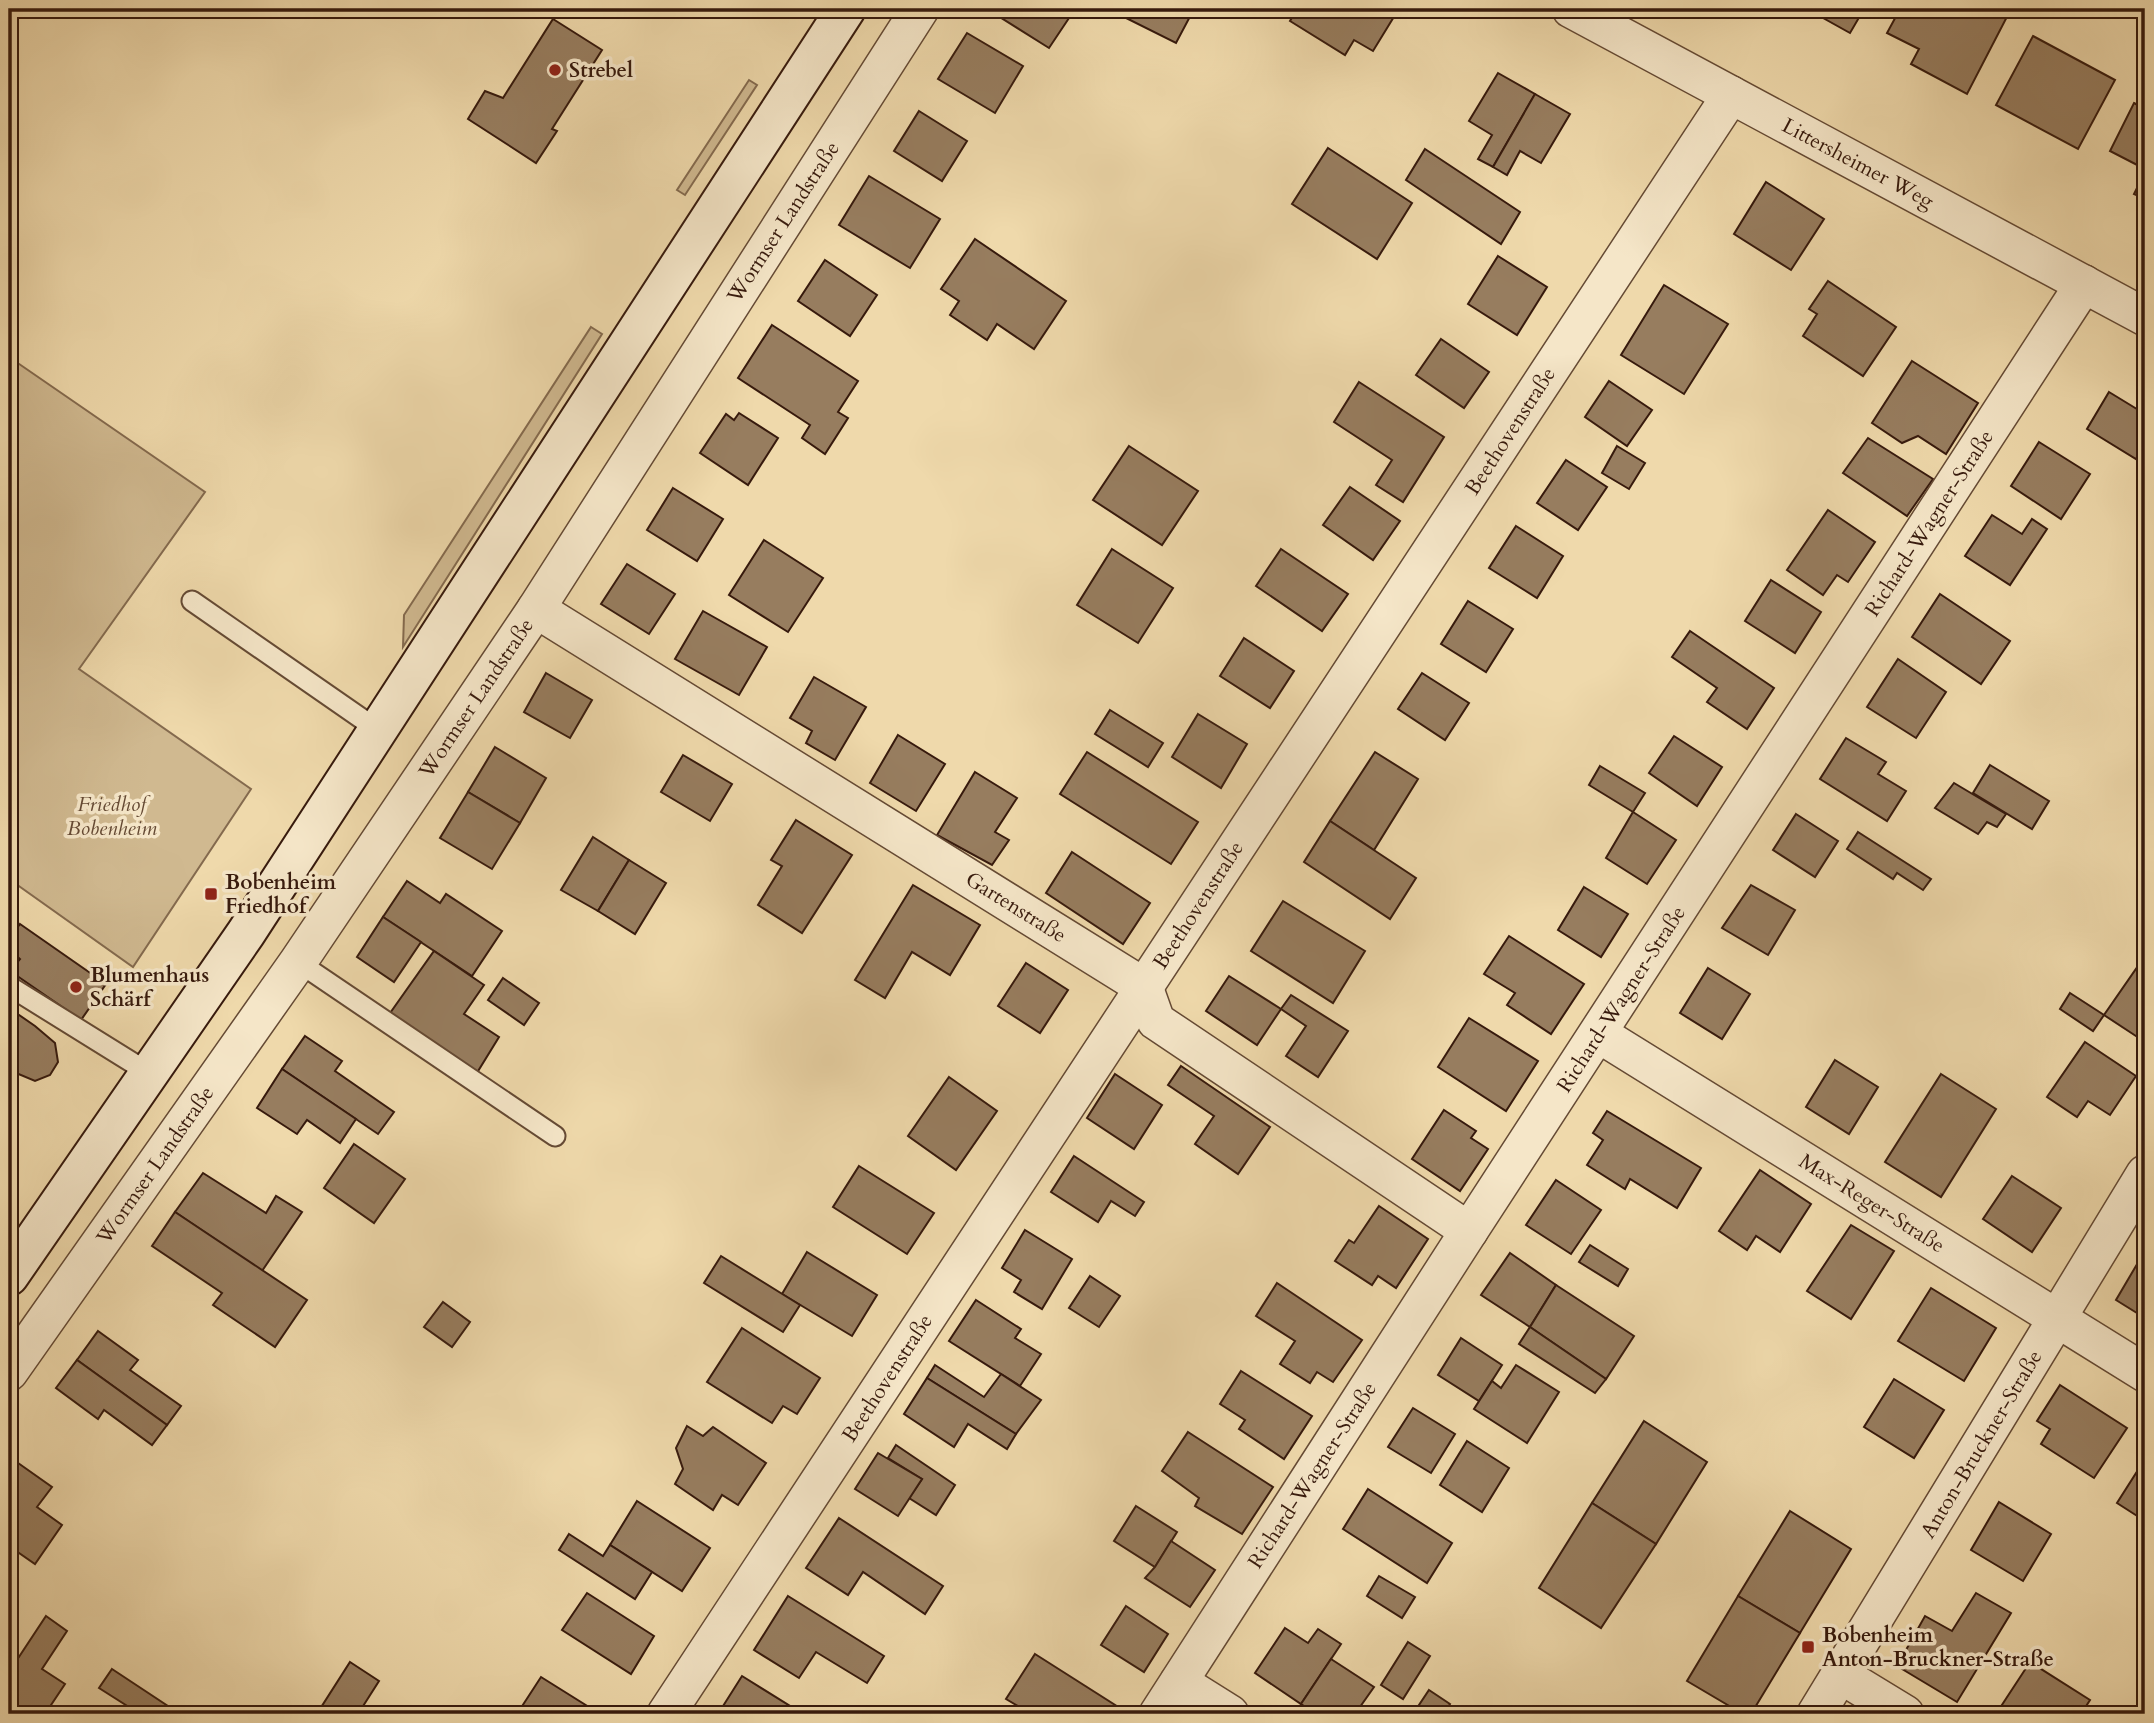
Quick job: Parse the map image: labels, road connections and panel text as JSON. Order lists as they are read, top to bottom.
{
  "streets": {
    "street": [
      "Littersheimer Weg",
      "Wormser Landstraße",
      "Beethovenstraße",
      "Richard-Wagner-Straße",
      "Gartenstraße",
      "Max-Reger-Straße",
      "Anton-Bruckner-Straße"
    ]
  },
  "crossings": [
    ["Littersheimer Weg", "Beethovenstraße"],
    ["Littersheimer Weg", "Richard-Wagner-Straße"],
    ["Wormser Landstraße", "Gartenstraße"],
    ["Beethovenstraße", "Gartenstraße"],
    ["Richard-Wagner-Straße", "Max-Reger-Straße"],
    ["Max-Reger-Straße", "Anton-Bruckner-Straße"]
  ],
  "parks": ["Friedhof Bobenheim"],
  "places": {
    "other": ["Strebel", "Blumenhaus Schärf"],
    "transit": ["Bobenheim Friedhof", "Bobenheim Anton-Bruckner-Straße"]
  }
}
